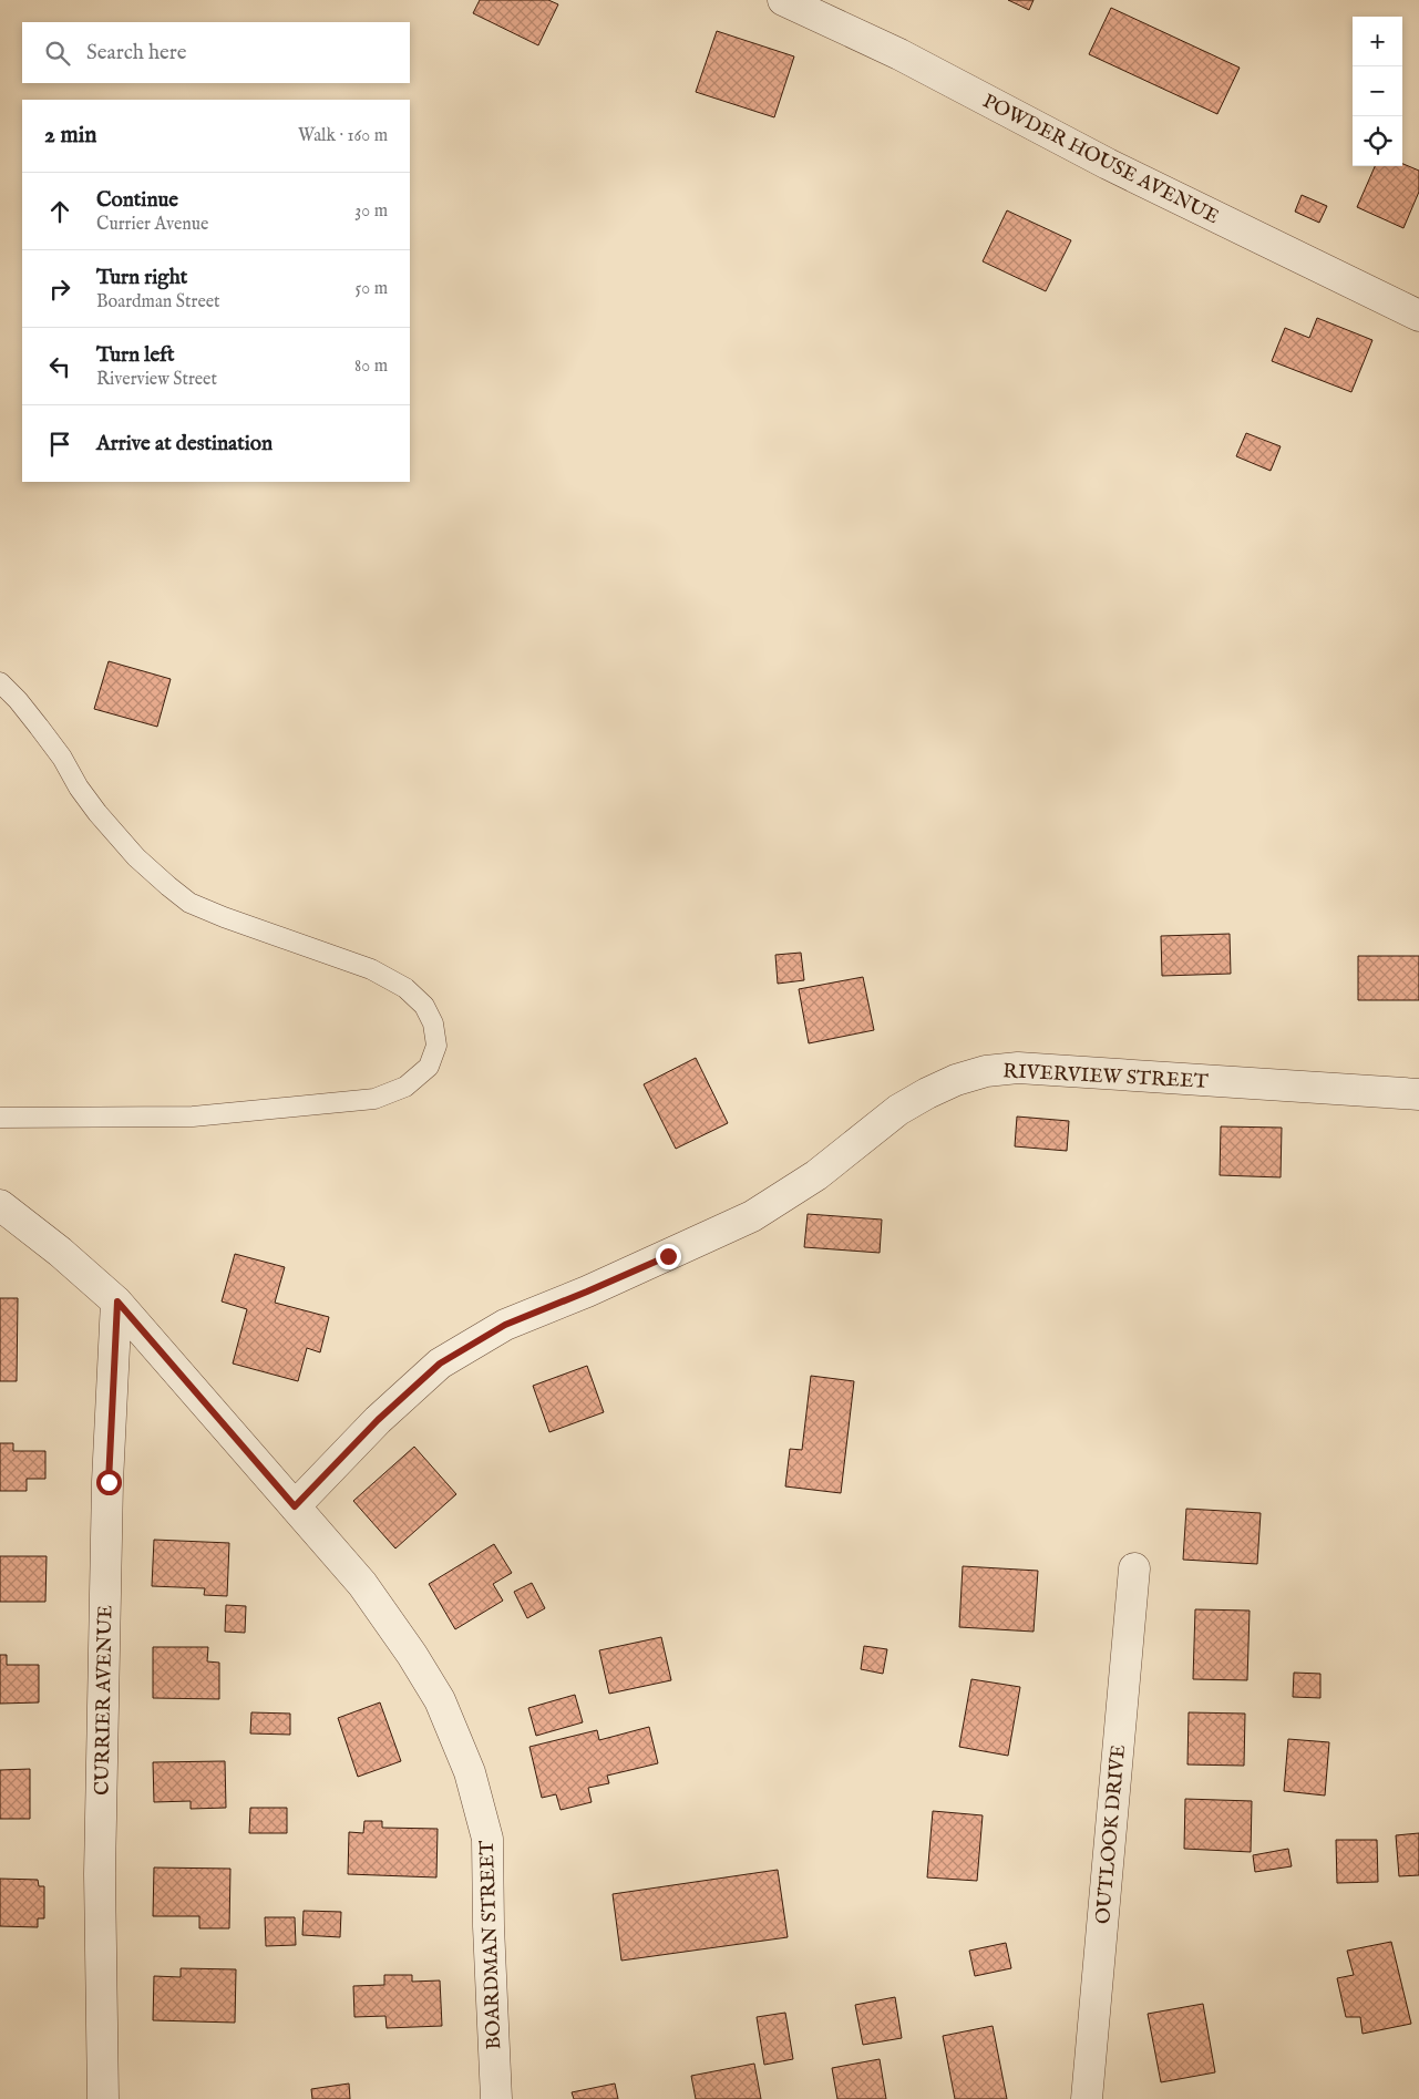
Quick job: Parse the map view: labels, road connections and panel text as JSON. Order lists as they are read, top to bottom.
{
  "streets": {
    "street": [
      "POWDER HOUSE AVENUE",
      "RIVERVIEW STREET",
      "CURRIER AVENUE",
      "OUTLOOK DRIVE",
      "BOARDMAN STREET"
    ]
  },
  "crossings": [
    ["RIVERVIEW STREET", "BOARDMAN STREET"],
    ["CURRIER AVENUE", "BOARDMAN STREET"]
  ],
  "page": {
    "map_buttons": ["+", "−"],
    "search": "Search here",
    "heading": ["2 min", "Walk · 160 m"],
    "list": [
      ["Continue", "Currier Avenue", "30 m"],
      ["Turn right", "Boardman Street", "50 m"],
      ["Turn left", "Riverview Street", "80 m"],
      "Arrive at destination"
    ]
  }
}
